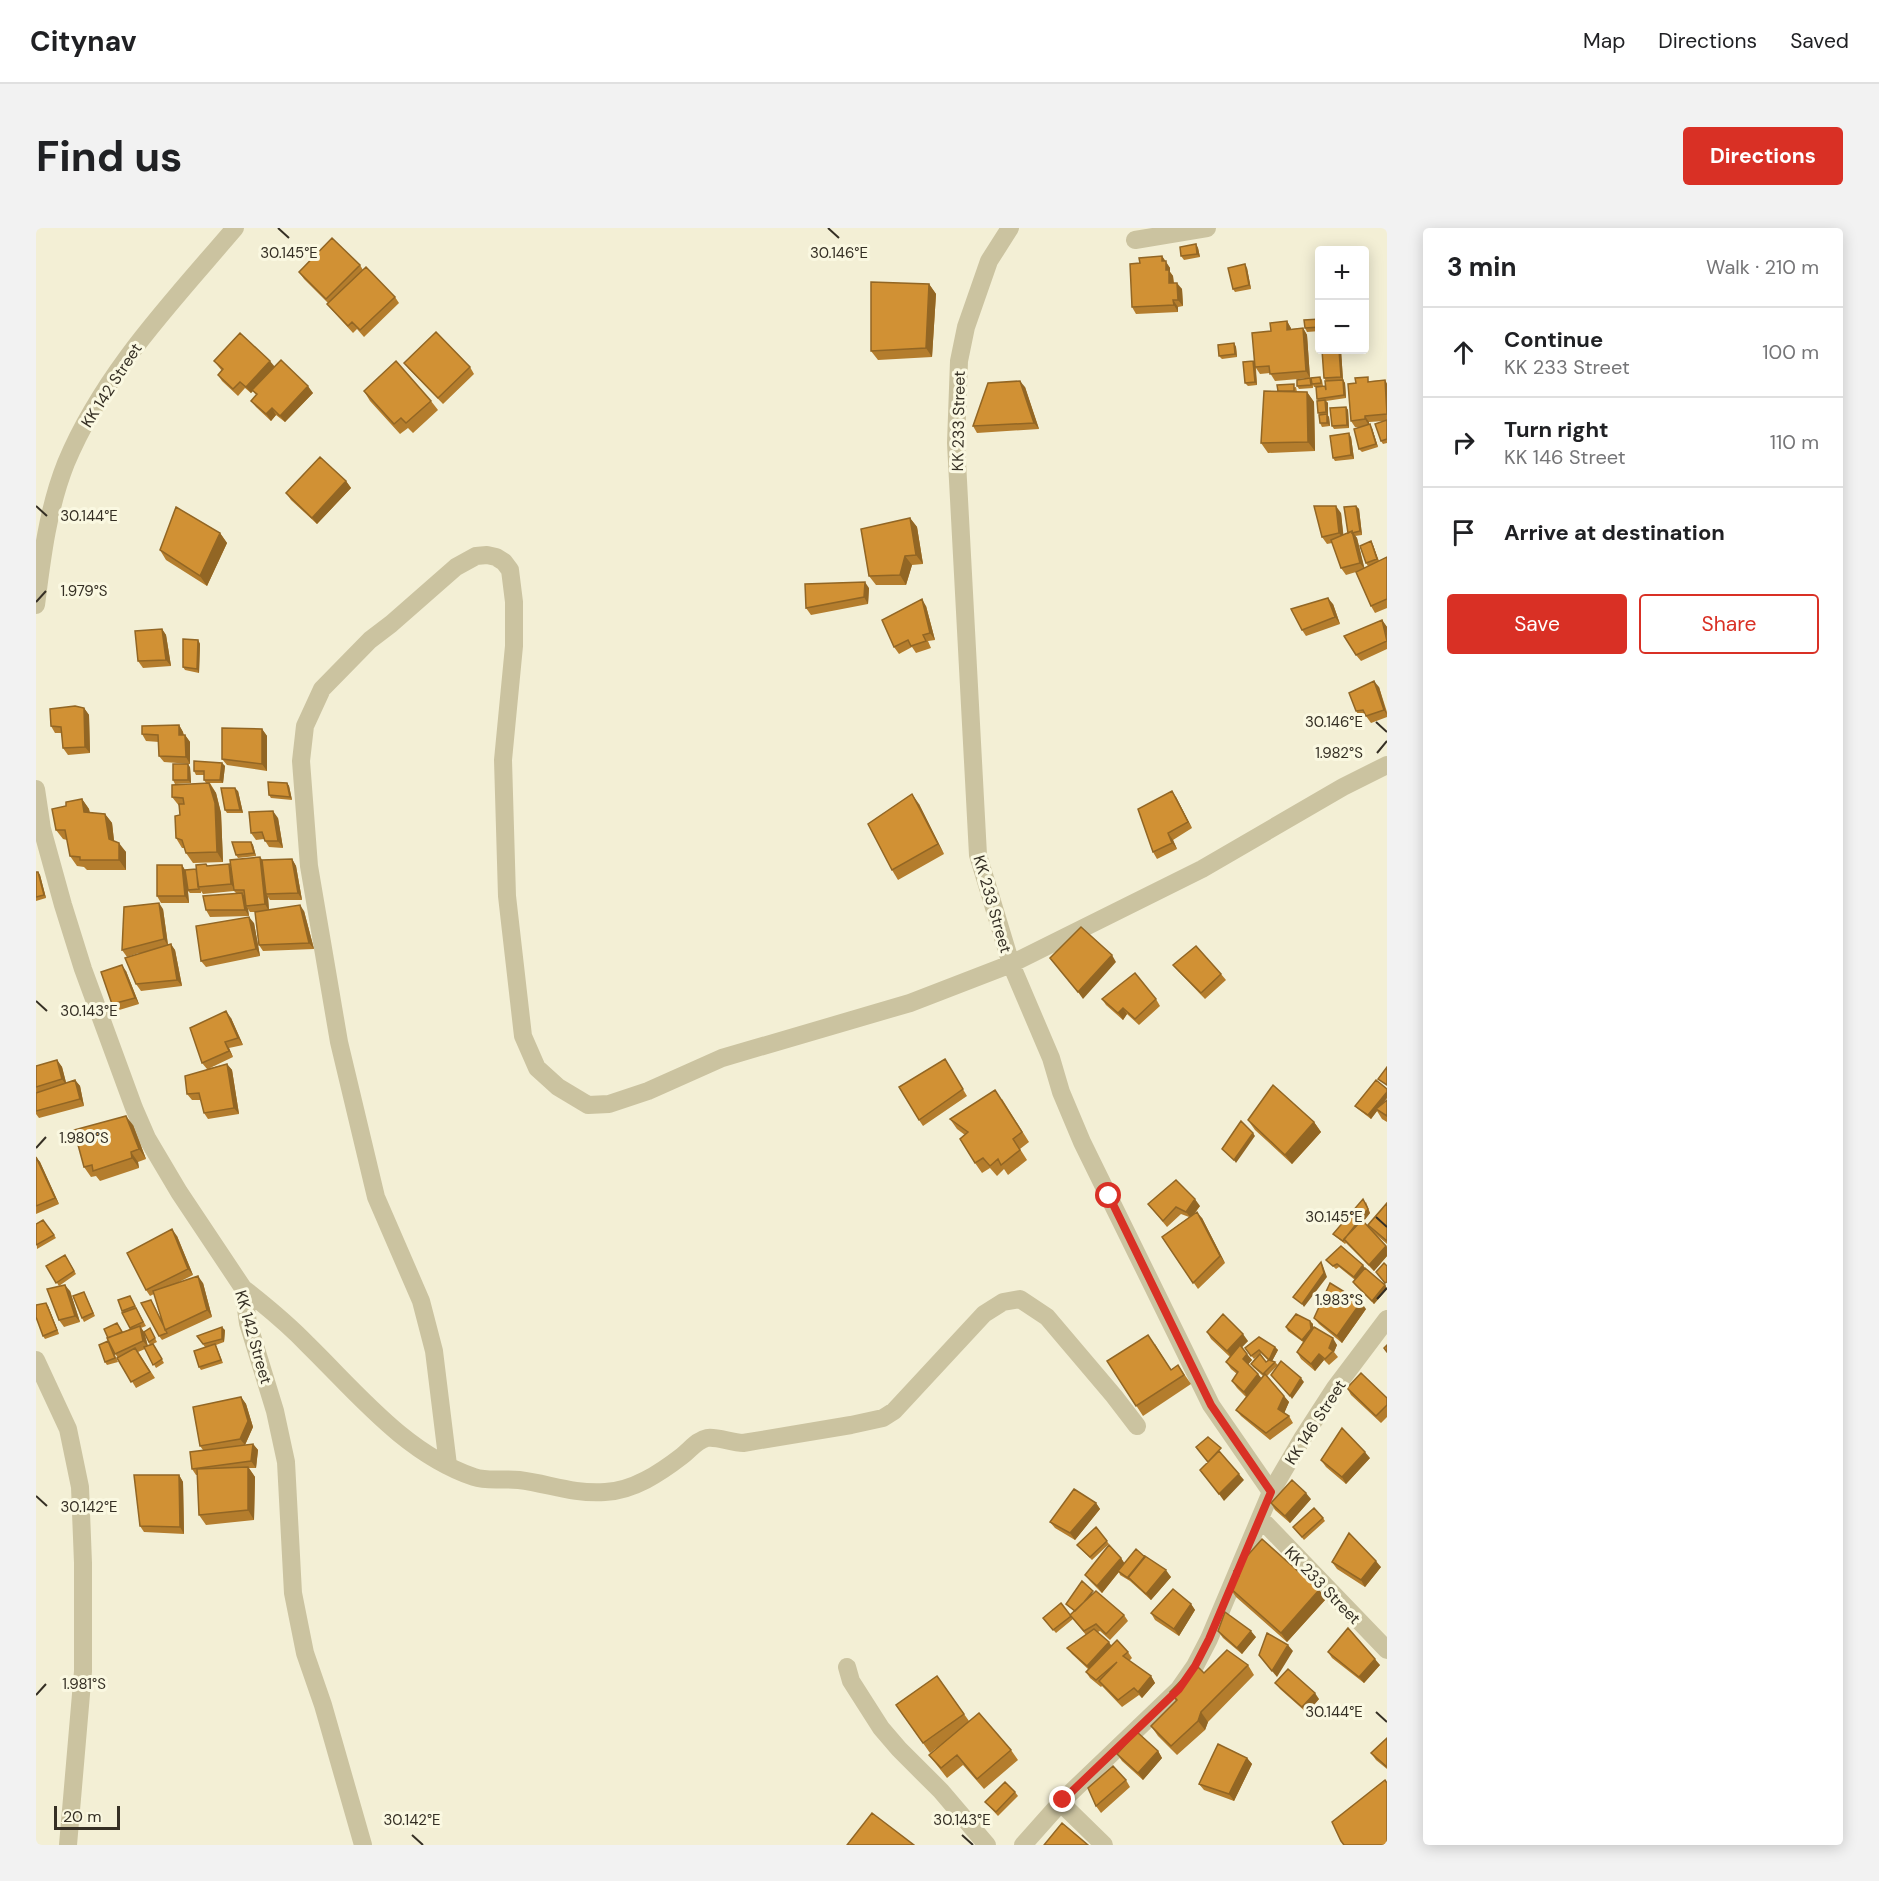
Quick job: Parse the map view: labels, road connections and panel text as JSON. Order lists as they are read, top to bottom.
{
  "streets": {
    "street": ["KK 142 Street", "KK 233 Street", "KK 146 Street"]
  },
  "crossings": [
    ["KK 233 Street", "KK 146 Street"]
  ],
  "scale_bar": "20 m",
  "page": {
    "header": "Citynav",
    "nav": ["Map", "Directions", "Saved"],
    "buttons": [
      "Directions",
      ["Save", "Share"]
    ],
    "title": "Find us",
    "heading": ["3 min", "Walk · 210 m"],
    "map_buttons": ["+", "−"],
    "list": [
      ["Continue", "KK 233 Street", "100 m"],
      ["Turn right", "KK 146 Street", "110 m"],
      "Arrive at destination"
    ],
    "scale": "20 m"
  },
  "coordinates": [
    "30.145°E",
    "30.146°E",
    "30.144°E",
    "1.979°S",
    "1.982°S",
    "30.143°E",
    "1.980°S",
    "1.983°S",
    "30.142°E",
    "1.981°S"
  ]
}
